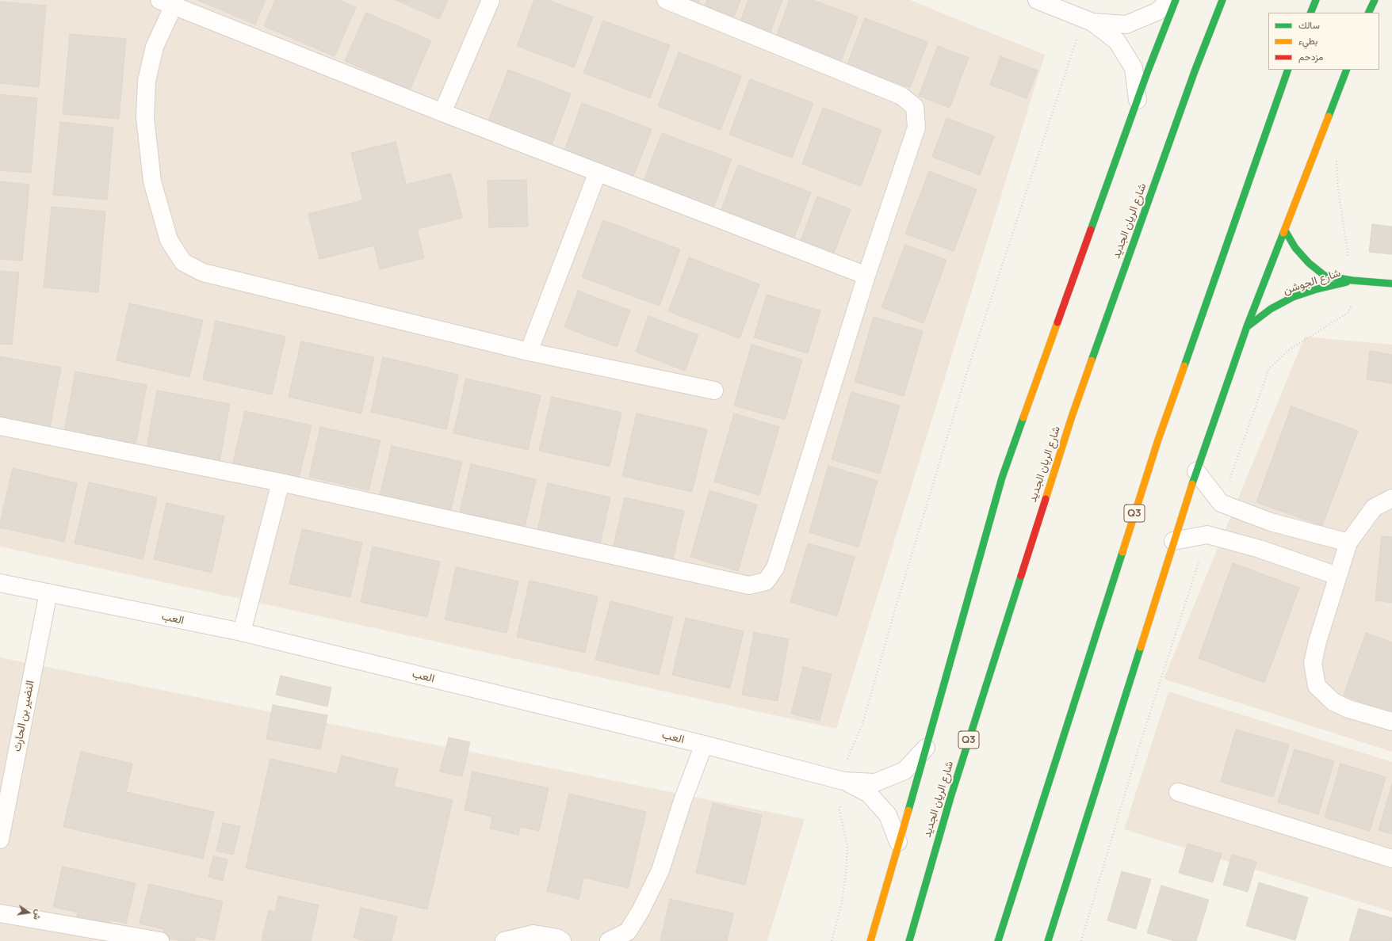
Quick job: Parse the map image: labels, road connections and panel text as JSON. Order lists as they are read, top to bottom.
{
  "streets": {
    "main road": ["شارع الريان الجديد", "شارع الجوشن", "Q3"],
    "street": ["العب", "النضير بن الحارث"]
  },
  "crossings": [
    ["العب", "النضير بن الحارث"]
  ],
  "legend": ["سالك", "بطيء", "مزدحم"],
  "north": "right"
}
